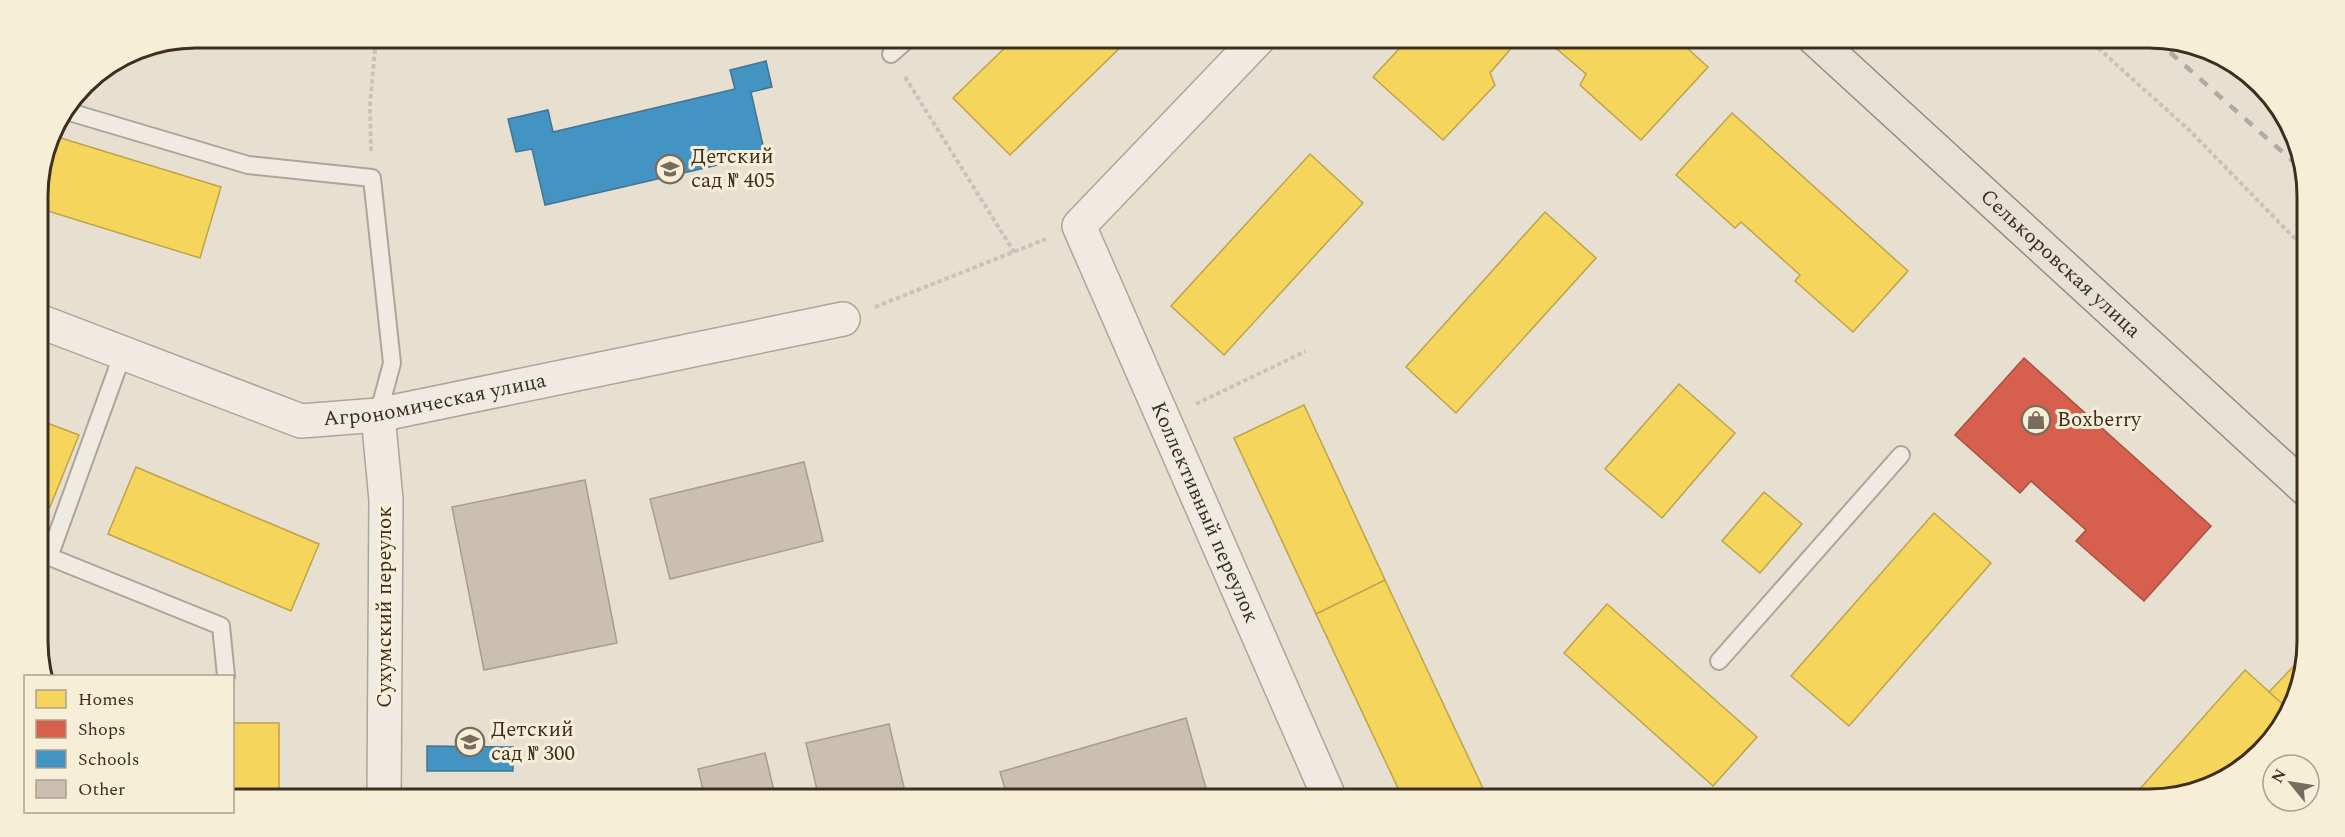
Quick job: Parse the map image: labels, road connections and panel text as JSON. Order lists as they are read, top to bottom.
{
  "streets": {
    "main road": ["Селькоровская улица"],
    "street": ["Агрономическая улица", "Коллективный переулок", "Сухумский переулок"]
  },
  "crossings": [
    ["Агрономическая улица", "Сухумский переулок"]
  ],
  "places": {
    "school or university": ["Детский сад № 405", "Детский сад № 300"],
    "shop": ["Boxberry"]
  },
  "legend": [
    "Homes",
    "Shops",
    "Schools",
    "Other"
  ],
  "north": "top left"
}
